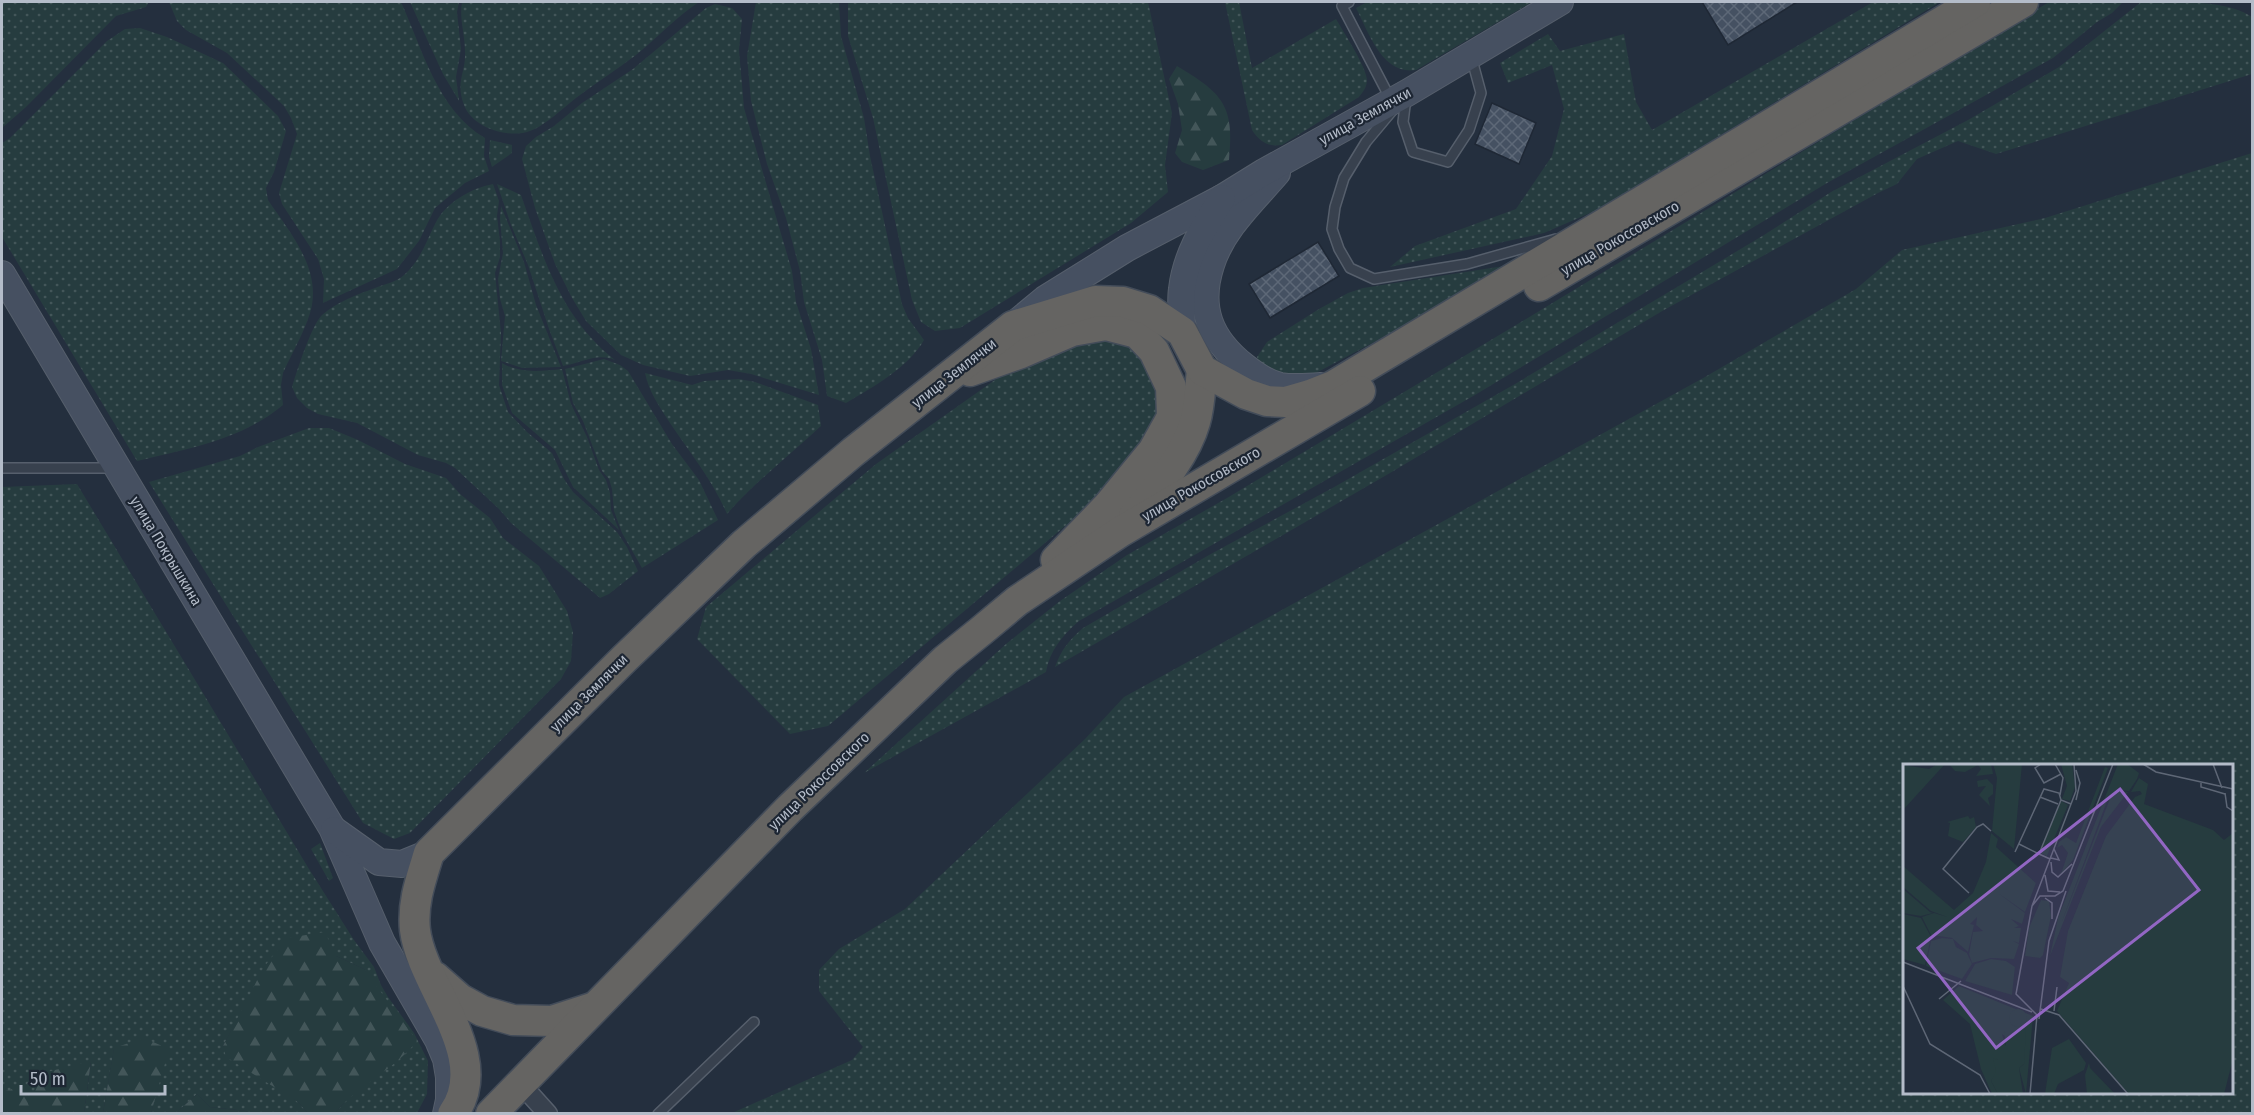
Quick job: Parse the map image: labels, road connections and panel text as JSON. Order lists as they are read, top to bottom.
{
  "streets": {
    "highway": ["улица Землячки", "улица Рокоссовского"],
    "main road": ["улица Покрышкина"]
  },
  "scale_bar": "50 m"
}
